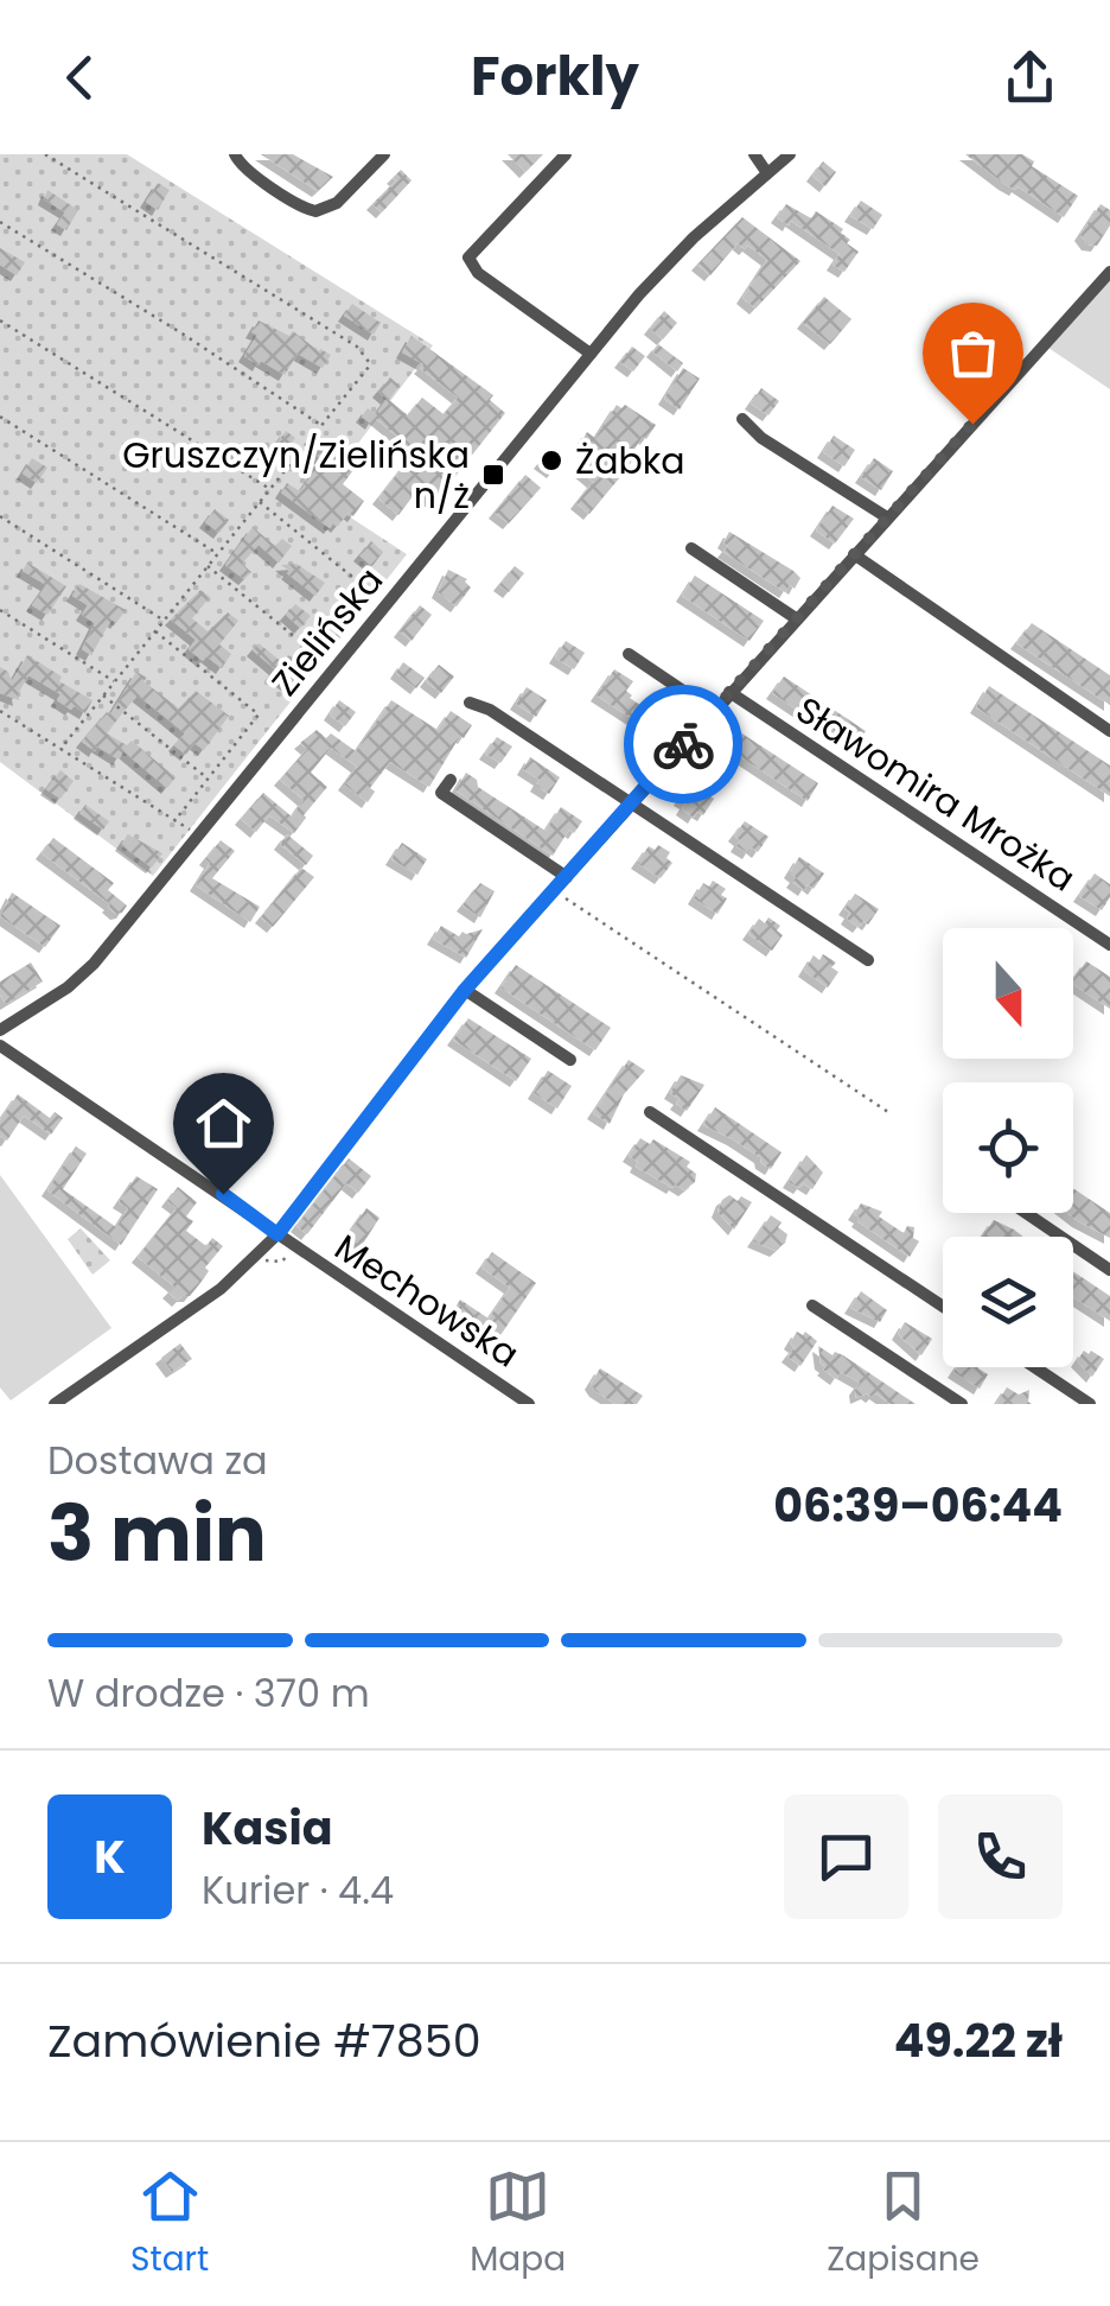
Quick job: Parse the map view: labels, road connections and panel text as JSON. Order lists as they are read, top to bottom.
{
  "streets": {
    "street": ["Zielińska", "Sławomira Mrożka", "Mechowska"]
  },
  "places": {
    "other": ["Żabka"],
    "transit": ["Gruszczyn/Zielińska n/ż"]
  },
  "north": "bottom",
  "page": {
    "header": "Forkly",
    "heading": ["3 min", "Dostawa za", "06:39–06:44"],
    "panel": [
      "Kasia",
      "Kurier · 4.4",
      "Zamówienie #7850",
      "49.22 zł"
    ],
    "bar": "W drodze · 370 m",
    "round": "K",
    "tabs": ["Start", "Mapa", "Zapisane"]
  }
}
